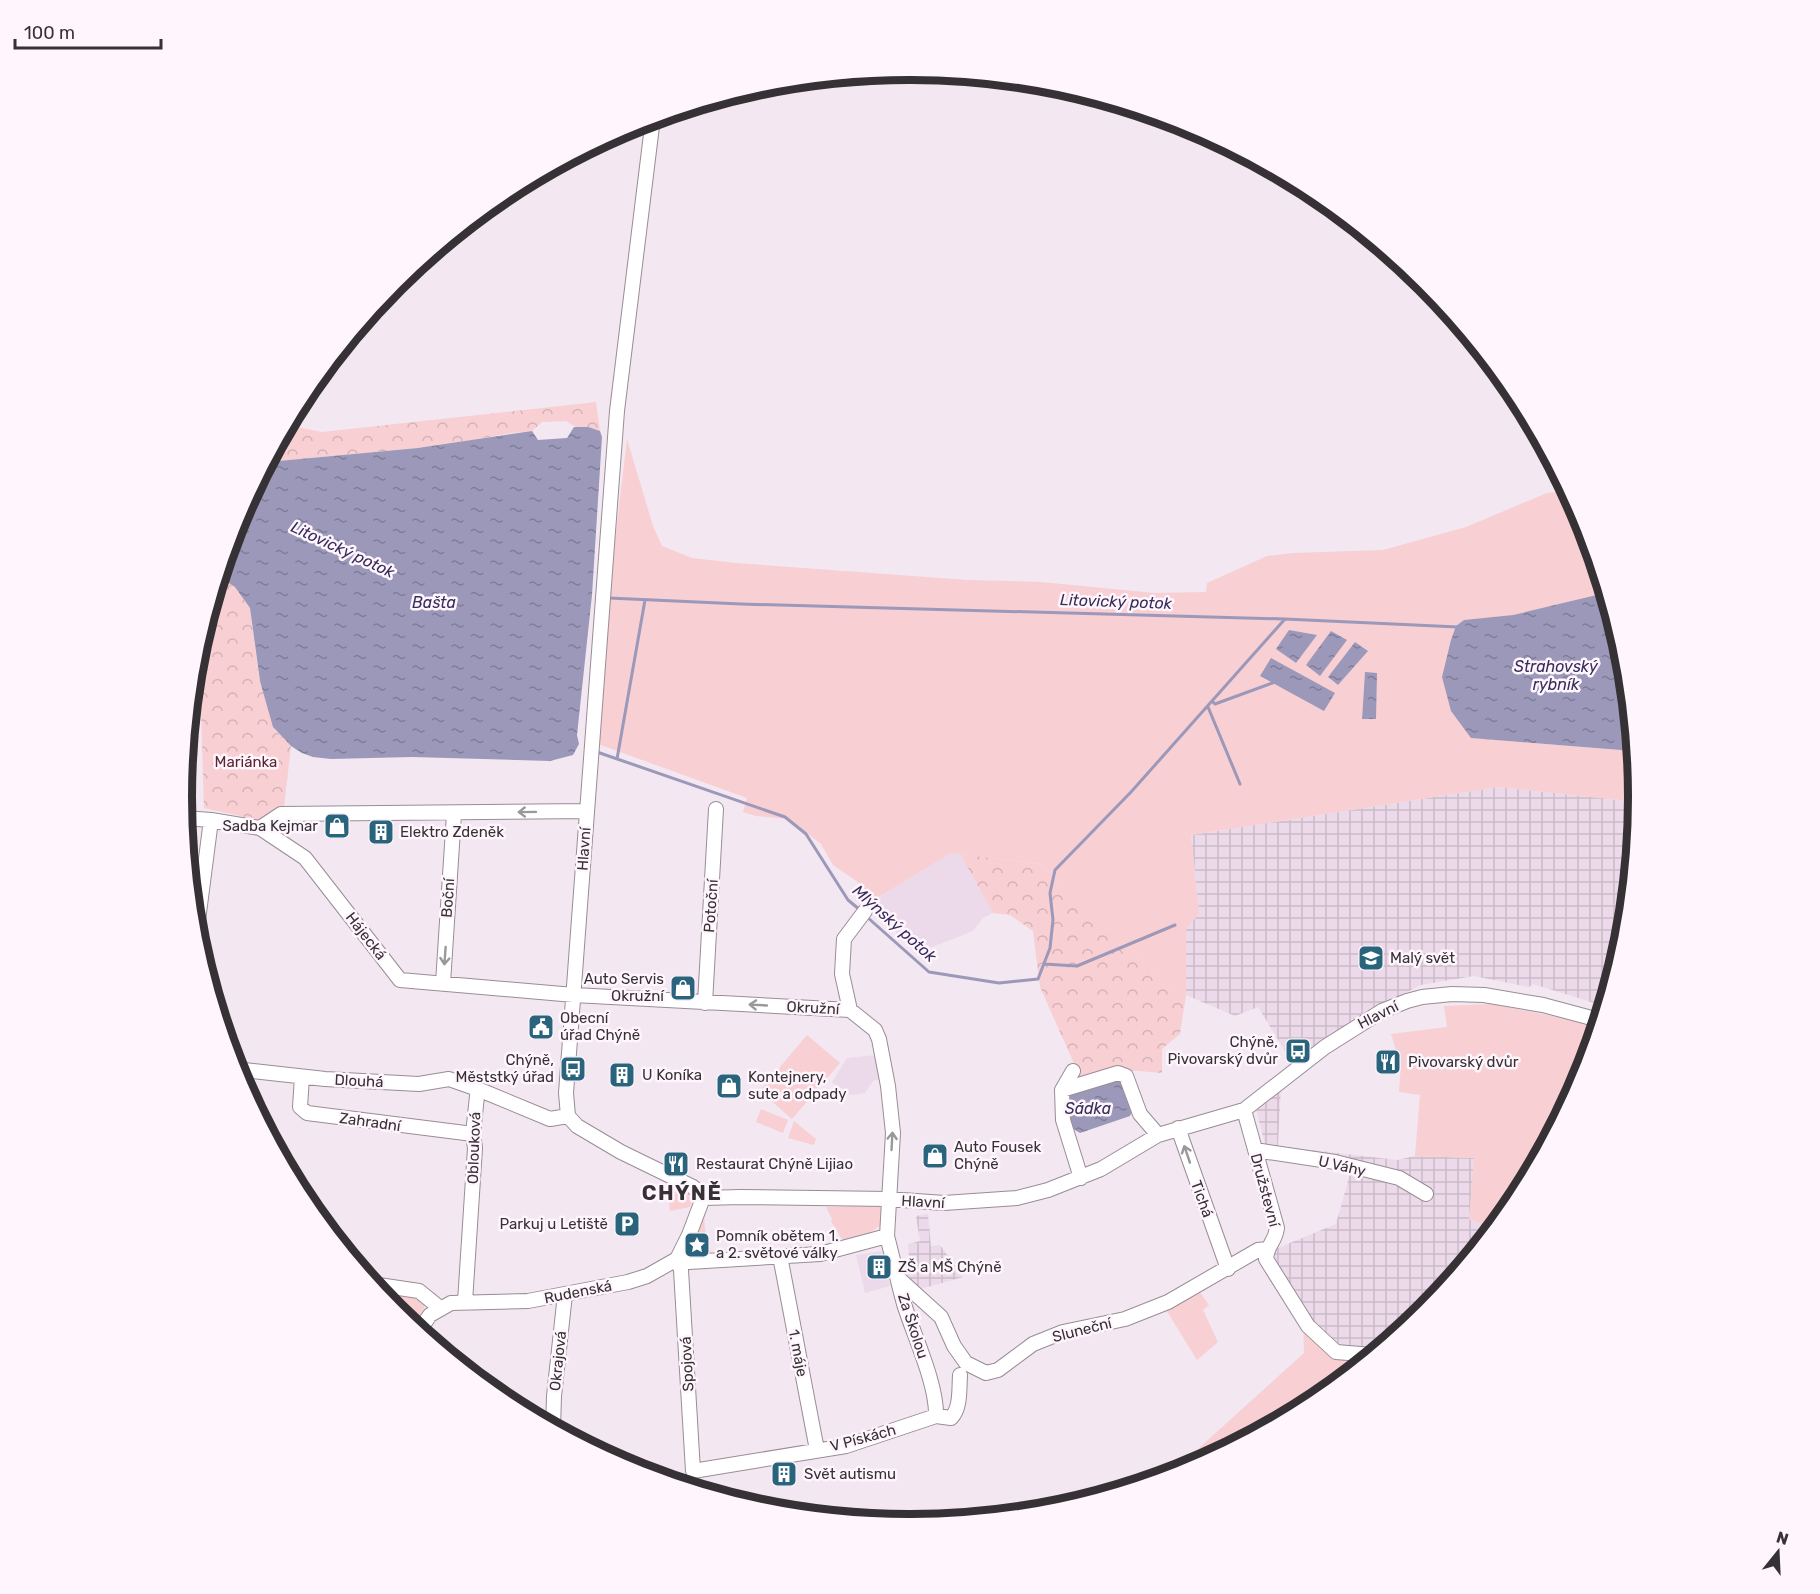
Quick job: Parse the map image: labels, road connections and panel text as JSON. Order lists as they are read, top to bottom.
{
  "streets": {
    "street": [
      "Hlavní",
      "Boční",
      "Potoční",
      "Hájecká",
      "Okružní",
      "Dlouhá",
      "Zahradní",
      "Oblouková",
      "U Váhy",
      "Družstevní",
      "Tichá",
      "Rudenská",
      "Za Školou",
      "Sluneční",
      "1. máje",
      "Okrajová",
      "Spojová",
      "V Pískách"
    ]
  },
  "crossings": [
    ["Hlavní", "Hájecká"],
    ["Hlavní", "Okružní"],
    ["Hlavní", "Oblouková"],
    ["Hlavní", "Družstevní"],
    ["Hlavní", "Tichá"],
    ["Boční", "Hájecká"],
    ["Potoční", "Okružní"],
    ["Hájecká", "Okružní"],
    ["Okružní", "Za Školou"],
    ["Dlouhá", "Zahradní"],
    ["Dlouhá", "Oblouková"],
    ["Zahradní", "Oblouková"],
    ["Oblouková", "Rudenská"],
    ["U Váhy", "Družstevní"],
    ["Družstevní", "Sluneční"],
    ["Tichá", "Sluneční"],
    ["Rudenská", "Okrajová"],
    ["Rudenská", "Spojová"],
    ["Za Školou", "Sluneční"],
    ["Za Školou", "V Pískách"],
    ["1. máje", "V Pískách"],
    ["Spojová", "V Pískách"]
  ],
  "one_way": ["Boční", "Tichá"],
  "districts": ["CHÝNĚ"],
  "water": [
    "Litovický potok",
    "Bašta",
    "Strahovský rybník",
    "Mlýnský potok",
    "Sádka"
  ],
  "parks": ["Mariánka"],
  "places": {
    "shop": [
      "Sadba Kejmar",
      "Auto Servis Okružní",
      "Kontejnery, sute a odpady",
      "Auto Fousek Chýně"
    ],
    "building": [
      "Elektro Zdeněk",
      "U Koníka",
      "ZŠ a MŠ Chýně",
      "Svět autismu"
    ],
    "school or university": ["Malý svět"],
    "public building": ["Obecní úřad Chýně"],
    "bus stop": ["Chýně, Pivovarský dvůr", "Chýně, Měststký úřad"],
    "restaurant": ["Pivovarský dvůr", "Restaurat Chýně Lijiao"],
    "parking": ["Parkuj u Letiště"],
    "place": ["Pomník obětem 1. a 2. světové války"]
  },
  "scale_bar": "100 m",
  "north": "top"
}
